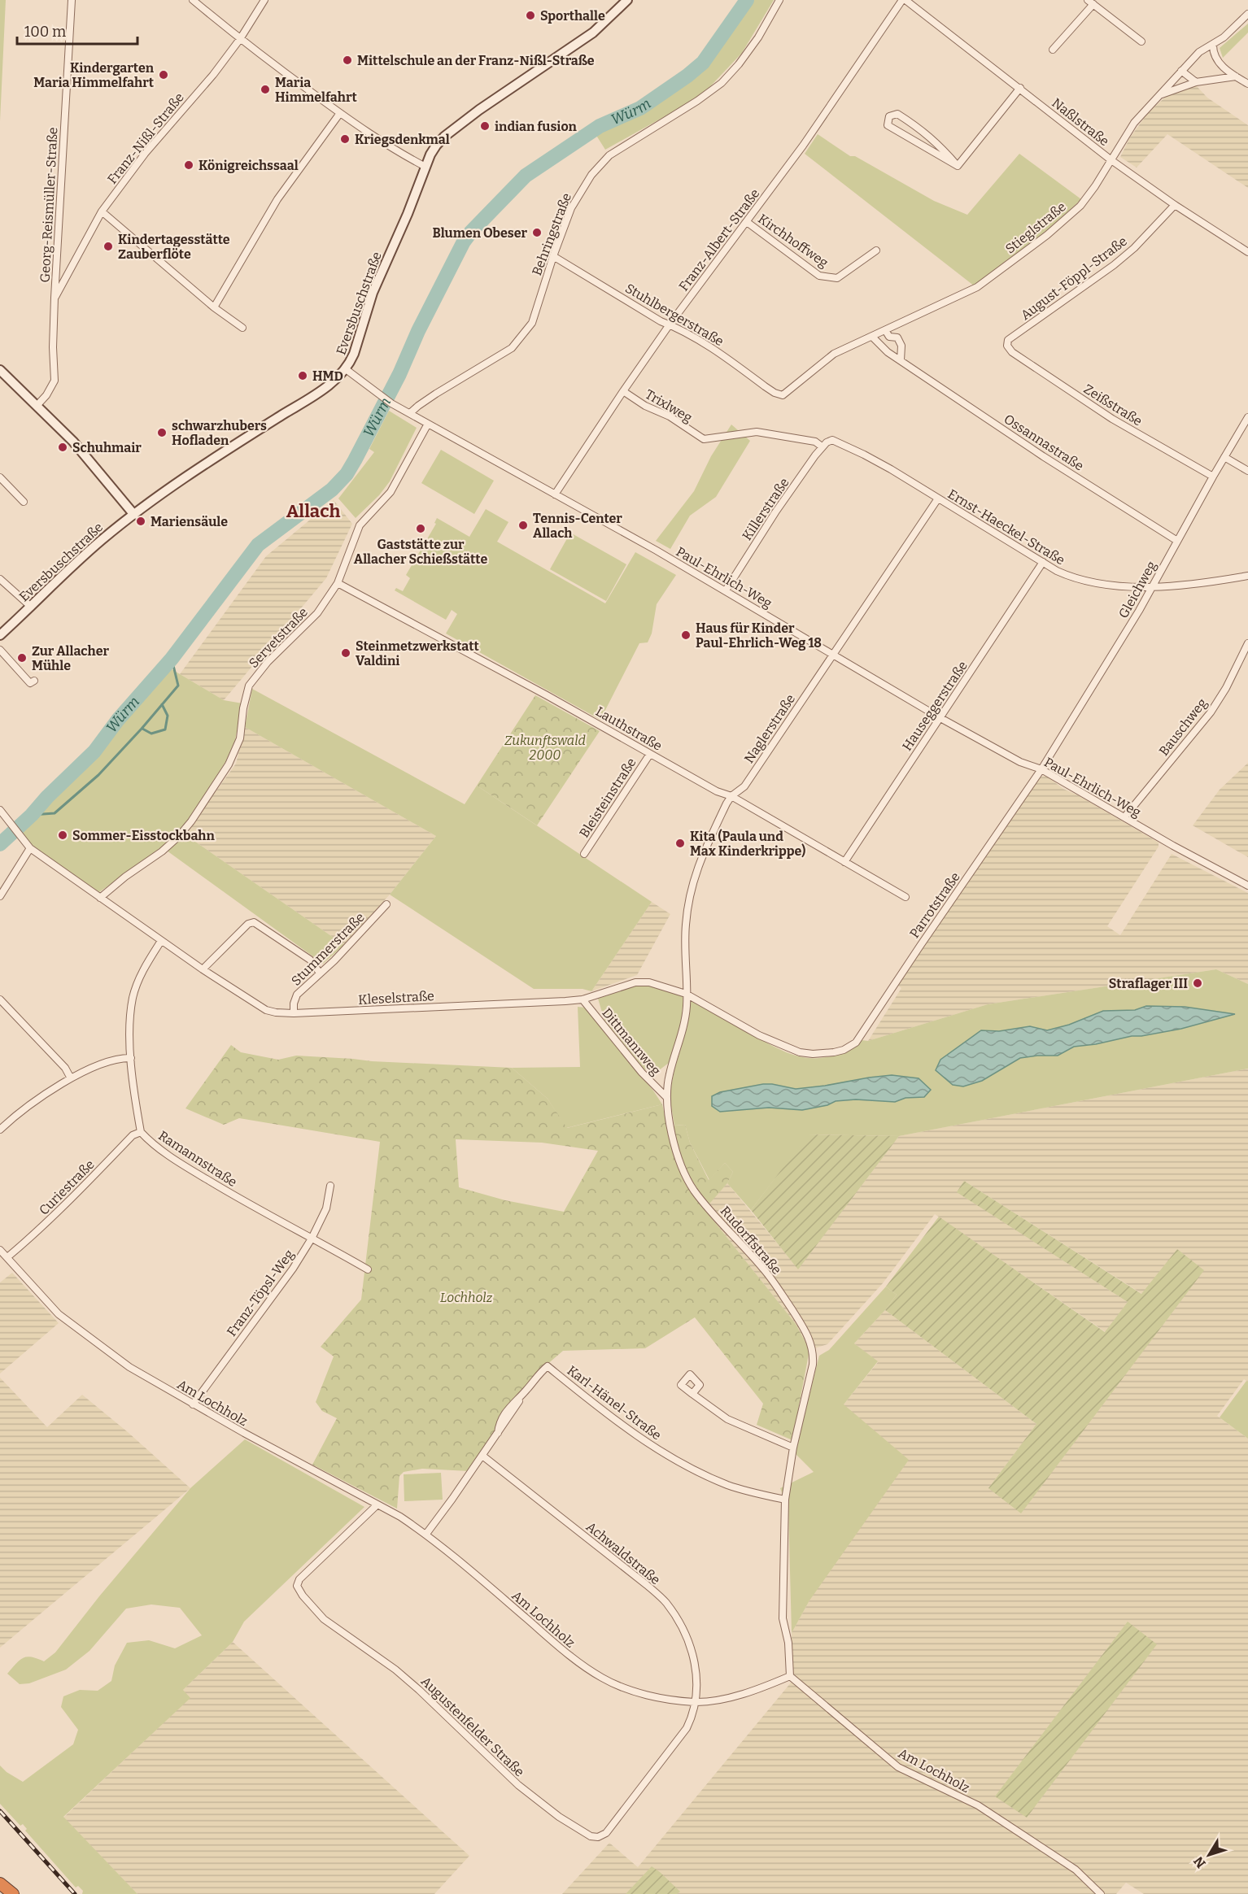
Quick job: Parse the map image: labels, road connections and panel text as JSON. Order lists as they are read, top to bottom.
{
  "streets": {
    "main road": ["Eversbuschstraße"],
    "street": [
      "Naßlstraße",
      "Franz-Nißl-Straße",
      "Georg-Reismüller-Straße",
      "Stieglstraße",
      "Behringstraße",
      "Franz-Albert-Straße",
      "Kirchhoffweg",
      "August-Föppl-Straße",
      "Stuhlbergerstraße",
      "Zeißstraße",
      "Trixlweg",
      "Ossannastraße",
      "Killerstraße",
      "Ernst-Haeckel-Straße",
      "Paul-Ehrlich-Weg",
      "Gleichweg",
      "Servetstraße",
      "Hauseggerstraße",
      "Bauschweg",
      "Lauthstraße",
      "Naglerstraße",
      "Bleisteinstraße",
      "Parrotstraße",
      "Stummerstraße",
      "Kleselstraße",
      "Dittmannweg",
      "Ramannstraße",
      "Curiestraße",
      "Rudorffstraße",
      "Franz-Töpsl-Weg",
      "Am Lochholz",
      "Karl-Hänel-Straße",
      "Achwaldstraße",
      "Augustenfelder Straße"
    ]
  },
  "crossings": [
    ["Naßlstraße", "Stieglstraße"],
    ["Naßlstraße", "Franz-Albert-Straße"],
    ["Naßlstraße", "August-Föppl-Straße"],
    ["Franz-Nißl-Straße", "Georg-Reismüller-Straße"],
    ["Stieglstraße", "Stuhlbergerstraße"],
    ["Stieglstraße", "Ossannastraße"],
    ["Behringstraße", "Stuhlbergerstraße"],
    ["Behringstraße", "Paul-Ehrlich-Weg"],
    ["Franz-Albert-Straße", "Kirchhoffweg"],
    ["Franz-Albert-Straße", "Stuhlbergerstraße"],
    ["Franz-Albert-Straße", "Trixlweg"],
    ["Franz-Albert-Straße", "Paul-Ehrlich-Weg"],
    ["August-Föppl-Straße", "Zeißstraße"],
    ["Eversbuschstraße", "Paul-Ehrlich-Weg"],
    ["Zeißstraße", "Gleichweg"],
    ["Trixlweg", "Ernst-Haeckel-Straße"],
    ["Ossannastraße", "Gleichweg"],
    ["Killerstraße", "Ernst-Haeckel-Straße"],
    ["Killerstraße", "Paul-Ehrlich-Weg"],
    ["Ernst-Haeckel-Straße", "Gleichweg"],
    ["Ernst-Haeckel-Straße", "Hauseggerstraße"],
    ["Ernst-Haeckel-Straße", "Naglerstraße"],
    ["Paul-Ehrlich-Weg", "Gleichweg"],
    ["Paul-Ehrlich-Weg", "Servetstraße"],
    ["Paul-Ehrlich-Weg", "Hauseggerstraße"],
    ["Paul-Ehrlich-Weg", "Bauschweg"],
    ["Paul-Ehrlich-Weg", "Naglerstraße"],
    ["Paul-Ehrlich-Weg", "Parrotstraße"],
    ["Gleichweg", "Parrotstraße"],
    ["Servetstraße", "Lauthstraße"],
    ["Servetstraße", "Kleselstraße"],
    ["Hauseggerstraße", "Lauthstraße"],
    ["Lauthstraße", "Naglerstraße"],
    ["Lauthstraße", "Bleisteinstraße"],
    ["Naglerstraße", "Kleselstraße"],
    ["Naglerstraße", "Rudorffstraße"],
    ["Parrotstraße", "Kleselstraße"],
    ["Stummerstraße", "Kleselstraße"],
    ["Kleselstraße", "Dittmannweg"],
    ["Kleselstraße", "Ramannstraße"],
    ["Kleselstraße", "Rudorffstraße"],
    ["Dittmannweg", "Rudorffstraße"],
    ["Ramannstraße", "Curiestraße"],
    ["Ramannstraße", "Franz-Töpsl-Weg"],
    ["Curiestraße", "Am Lochholz"],
    ["Rudorffstraße", "Am Lochholz"],
    ["Rudorffstraße", "Karl-Hänel-Straße"],
    ["Franz-Töpsl-Weg", "Am Lochholz"],
    ["Am Lochholz", "Karl-Hänel-Straße"],
    ["Am Lochholz", "Achwaldstraße"],
    ["Am Lochholz", "Augustenfelder Straße"],
    ["Karl-Hänel-Straße", "Achwaldstraße"],
    ["Achwaldstraße", "Augustenfelder Straße"]
  ],
  "districts": ["Allach"],
  "water": ["Würm"],
  "parks": ["Zukunftswald 2000", "Lochholz"],
  "places": [
    "Sporthalle",
    "Mittelschule an der Franz-Nißl-Straße",
    "Kindergarten Maria Himmelfahrt",
    "Maria Himmelfahrt",
    "indian fusion",
    "Kriegsdenkmal",
    "Königreichssaal",
    "Blumen Obeser",
    "Kindertagesstätte Zauberflöte",
    "HMD",
    "schwarzhubers Hofladen",
    "Schuhmair",
    "Mariensäule",
    "Tennis-Center Allach",
    "Gaststätte zur Allacher Schießstätte",
    "Haus für Kinder Paul-Ehrlich-Weg 18",
    "Steinmetzwerkstatt Valdini",
    "Zur Allacher Mühle",
    "Sommer-Eisstockbahn",
    "Kita (Paula und Max Kinderkrippe)",
    "Straflager III"
  ],
  "scale_bar": "100 m",
  "north": "bottom left"
}
